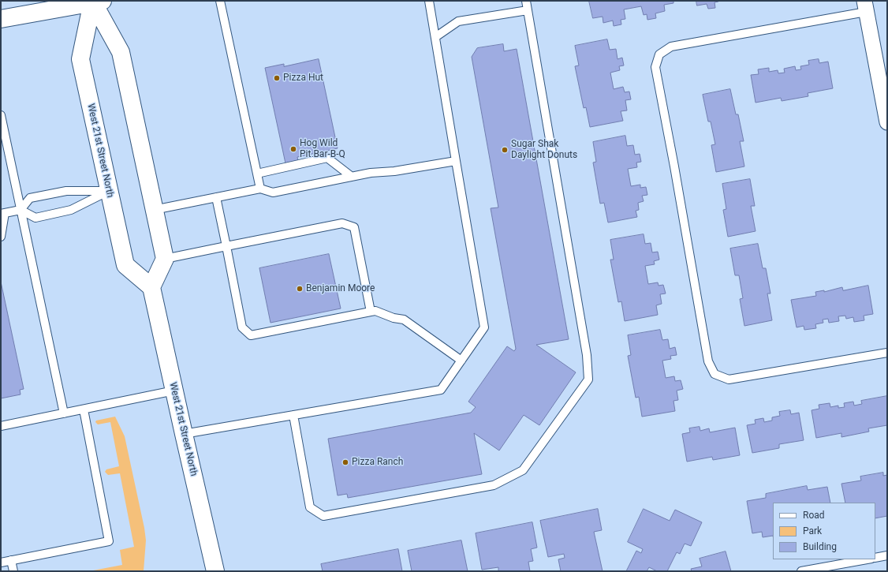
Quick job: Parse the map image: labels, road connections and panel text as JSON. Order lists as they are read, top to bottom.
{
  "streets": {
    "main road": ["West 21st Street North"]
  },
  "places": [
    "Pizza Hut",
    "Hog Wild Pit Bar-B-Q",
    "Sugar Shak Daylight Donuts",
    "Benjamin Moore",
    "Pizza Ranch"
  ],
  "legend": ["Road", "Park", "Building"]
}
